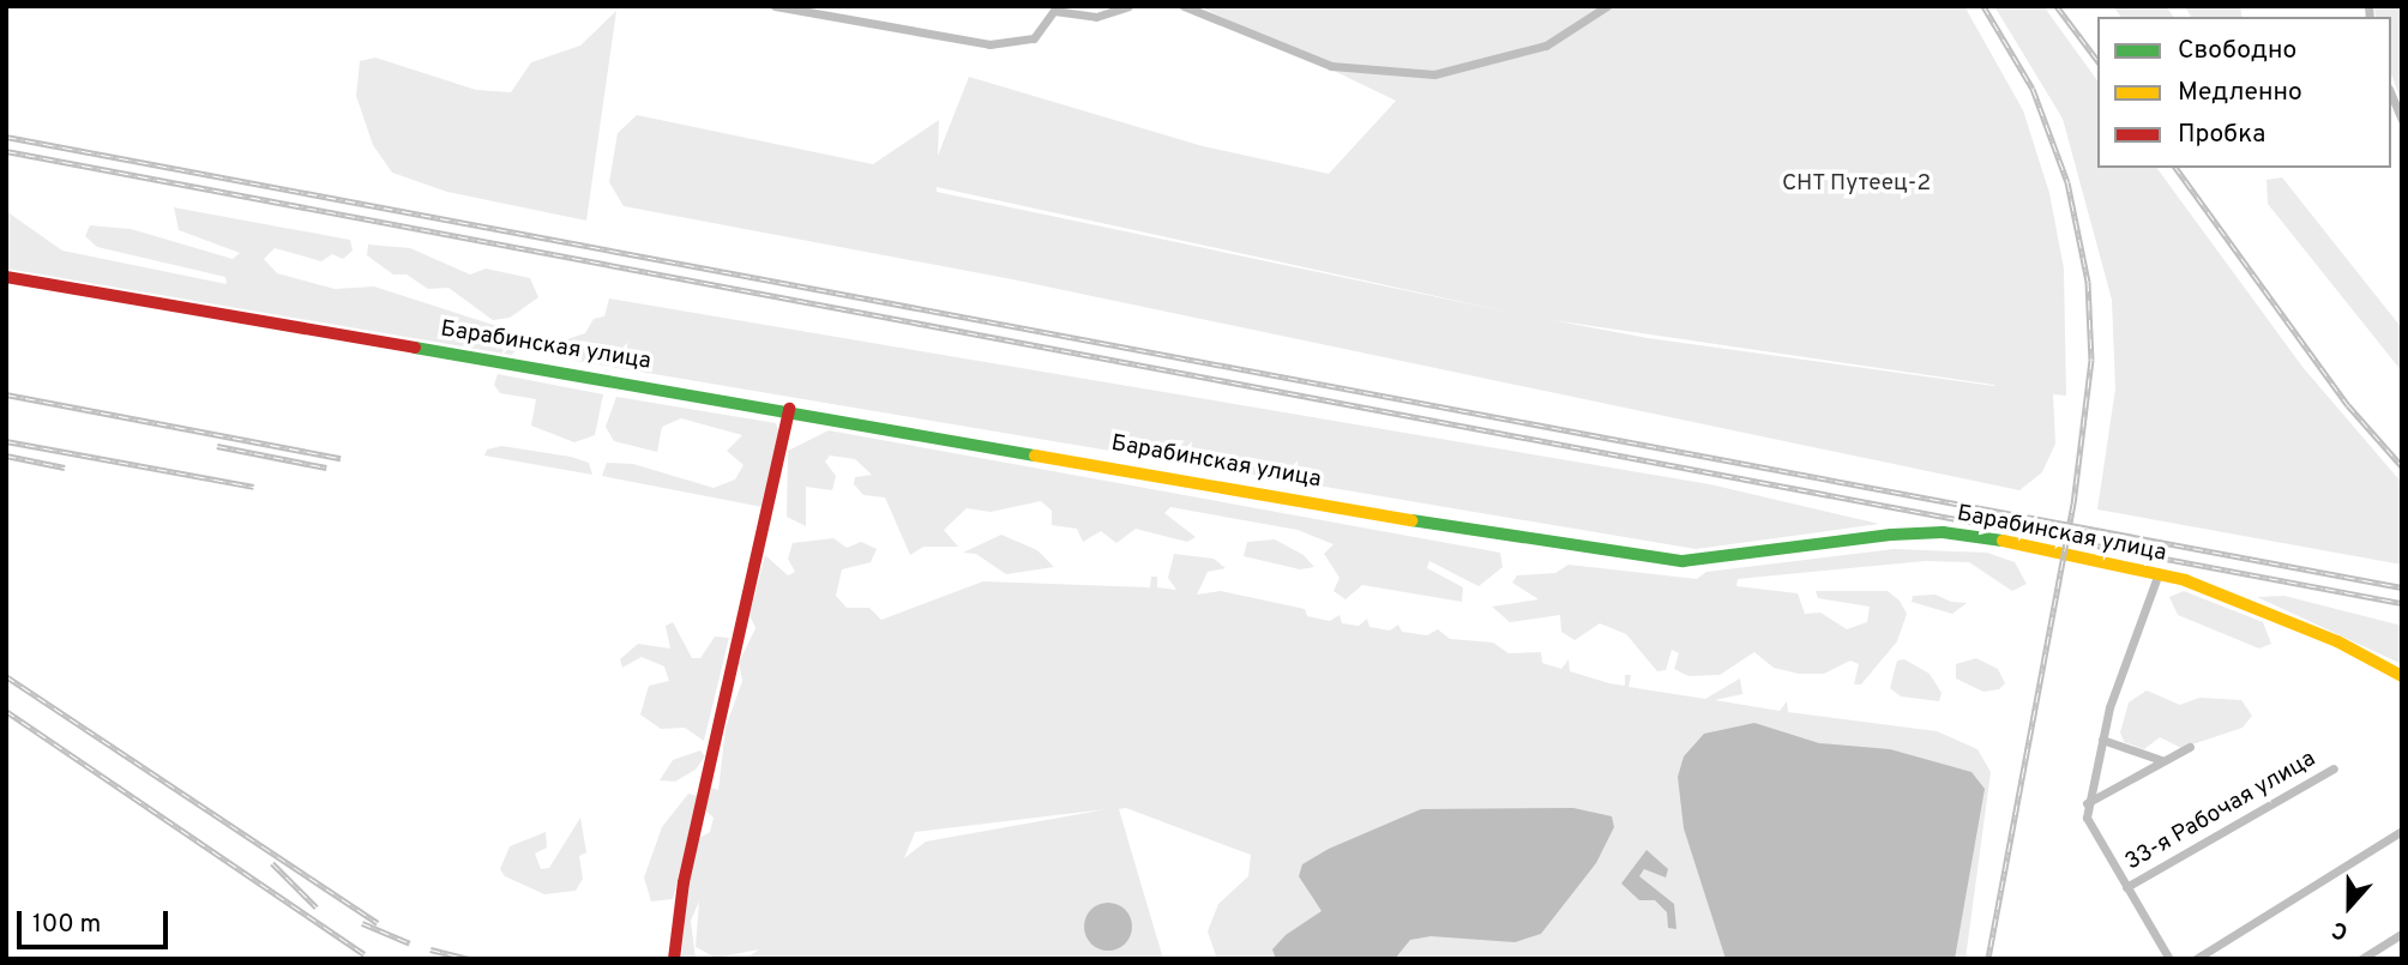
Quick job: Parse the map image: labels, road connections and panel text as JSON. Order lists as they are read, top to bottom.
{
  "streets": {
    "main road": ["Барабинская улица"],
    "street": ["33-я Рабочая улица"]
  },
  "parks": ["СНТ Путеец-2"],
  "legend": ["Свободно", "Медленно", "Пробка"],
  "scale_bar": "100 m",
  "north": "bottom"
}
